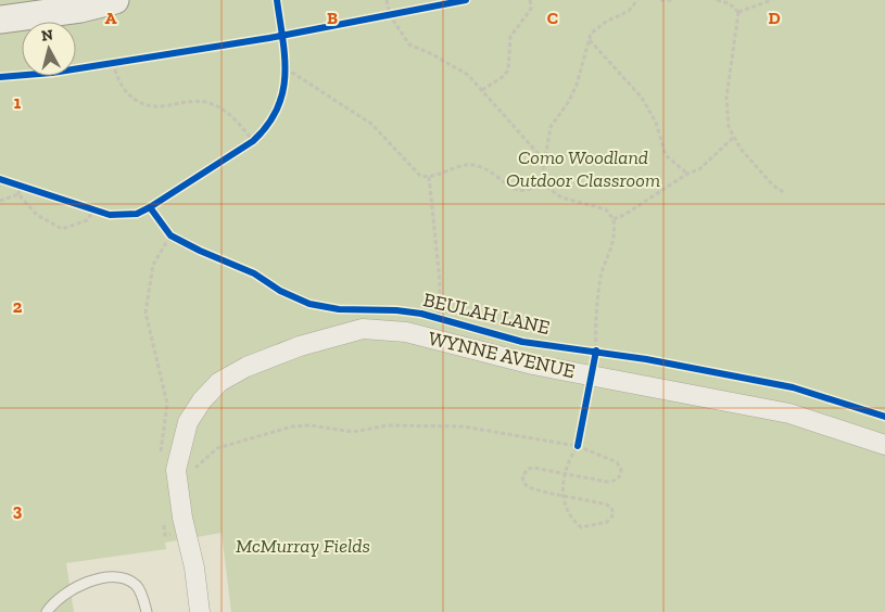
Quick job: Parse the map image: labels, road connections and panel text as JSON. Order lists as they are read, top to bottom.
{
  "streets": {
    "street": ["WYNNE AVENUE"],
    "cycle path": ["BEULAH LANE"]
  },
  "parks": ["Como Woodland Outdoor Classroom", "McMurray Fields"],
  "north": "top",
  "grid": {
    "columns": [
      "A",
      "B",
      "C",
      "D"
    ],
    "rows": ["1", "2", "3"]
  }
}
